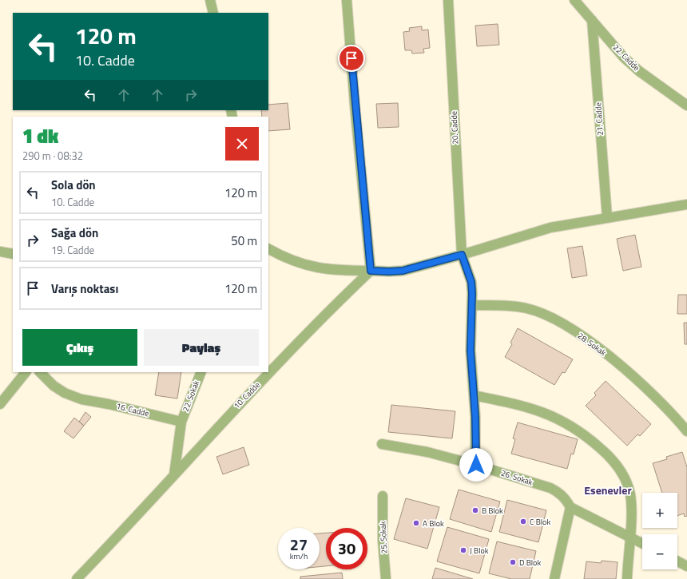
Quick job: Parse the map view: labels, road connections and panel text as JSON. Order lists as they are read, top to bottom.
{
  "streets": {
    "street": [
      "22. Cadde",
      "21. Cadde",
      "20. Cadde",
      "28. Sokak",
      "10. Cadde",
      "22. Sokak",
      "16. Cadde",
      "26. Sokak",
      "25. Sokak"
    ]
  },
  "crossings": [
    ["22. Cadde", "21. Cadde"],
    ["20. Cadde", "28. Sokak"],
    ["20. Cadde", "26. Sokak"],
    ["22. Sokak", "16. Cadde"]
  ],
  "districts": ["Esenevler"],
  "places": [
    "B Blok",
    "C Blok",
    "A Blok",
    "J Blok",
    "D Blok"
  ],
  "page": {
    "turn": ["120 m", "10. Cadde"],
    "heading": ["1 dk", "290 m · 08:32"],
    "list": [
      {
        "name": "Sola dön",
        "note": "10. Cadde",
        "value": "120 m"
      },
      {
        "name": "Sağa dön",
        "note": "19. Cadde",
        "value": "50 m"
      },
      {
        "name": "Varış noktası",
        "value": "120 m"
      }
    ],
    "buttons": ["Çıkış", "Paylaş"],
    "map_buttons": ["+", "−"],
    "speed": "27 km/h",
    "limit": "30"
  }
}
